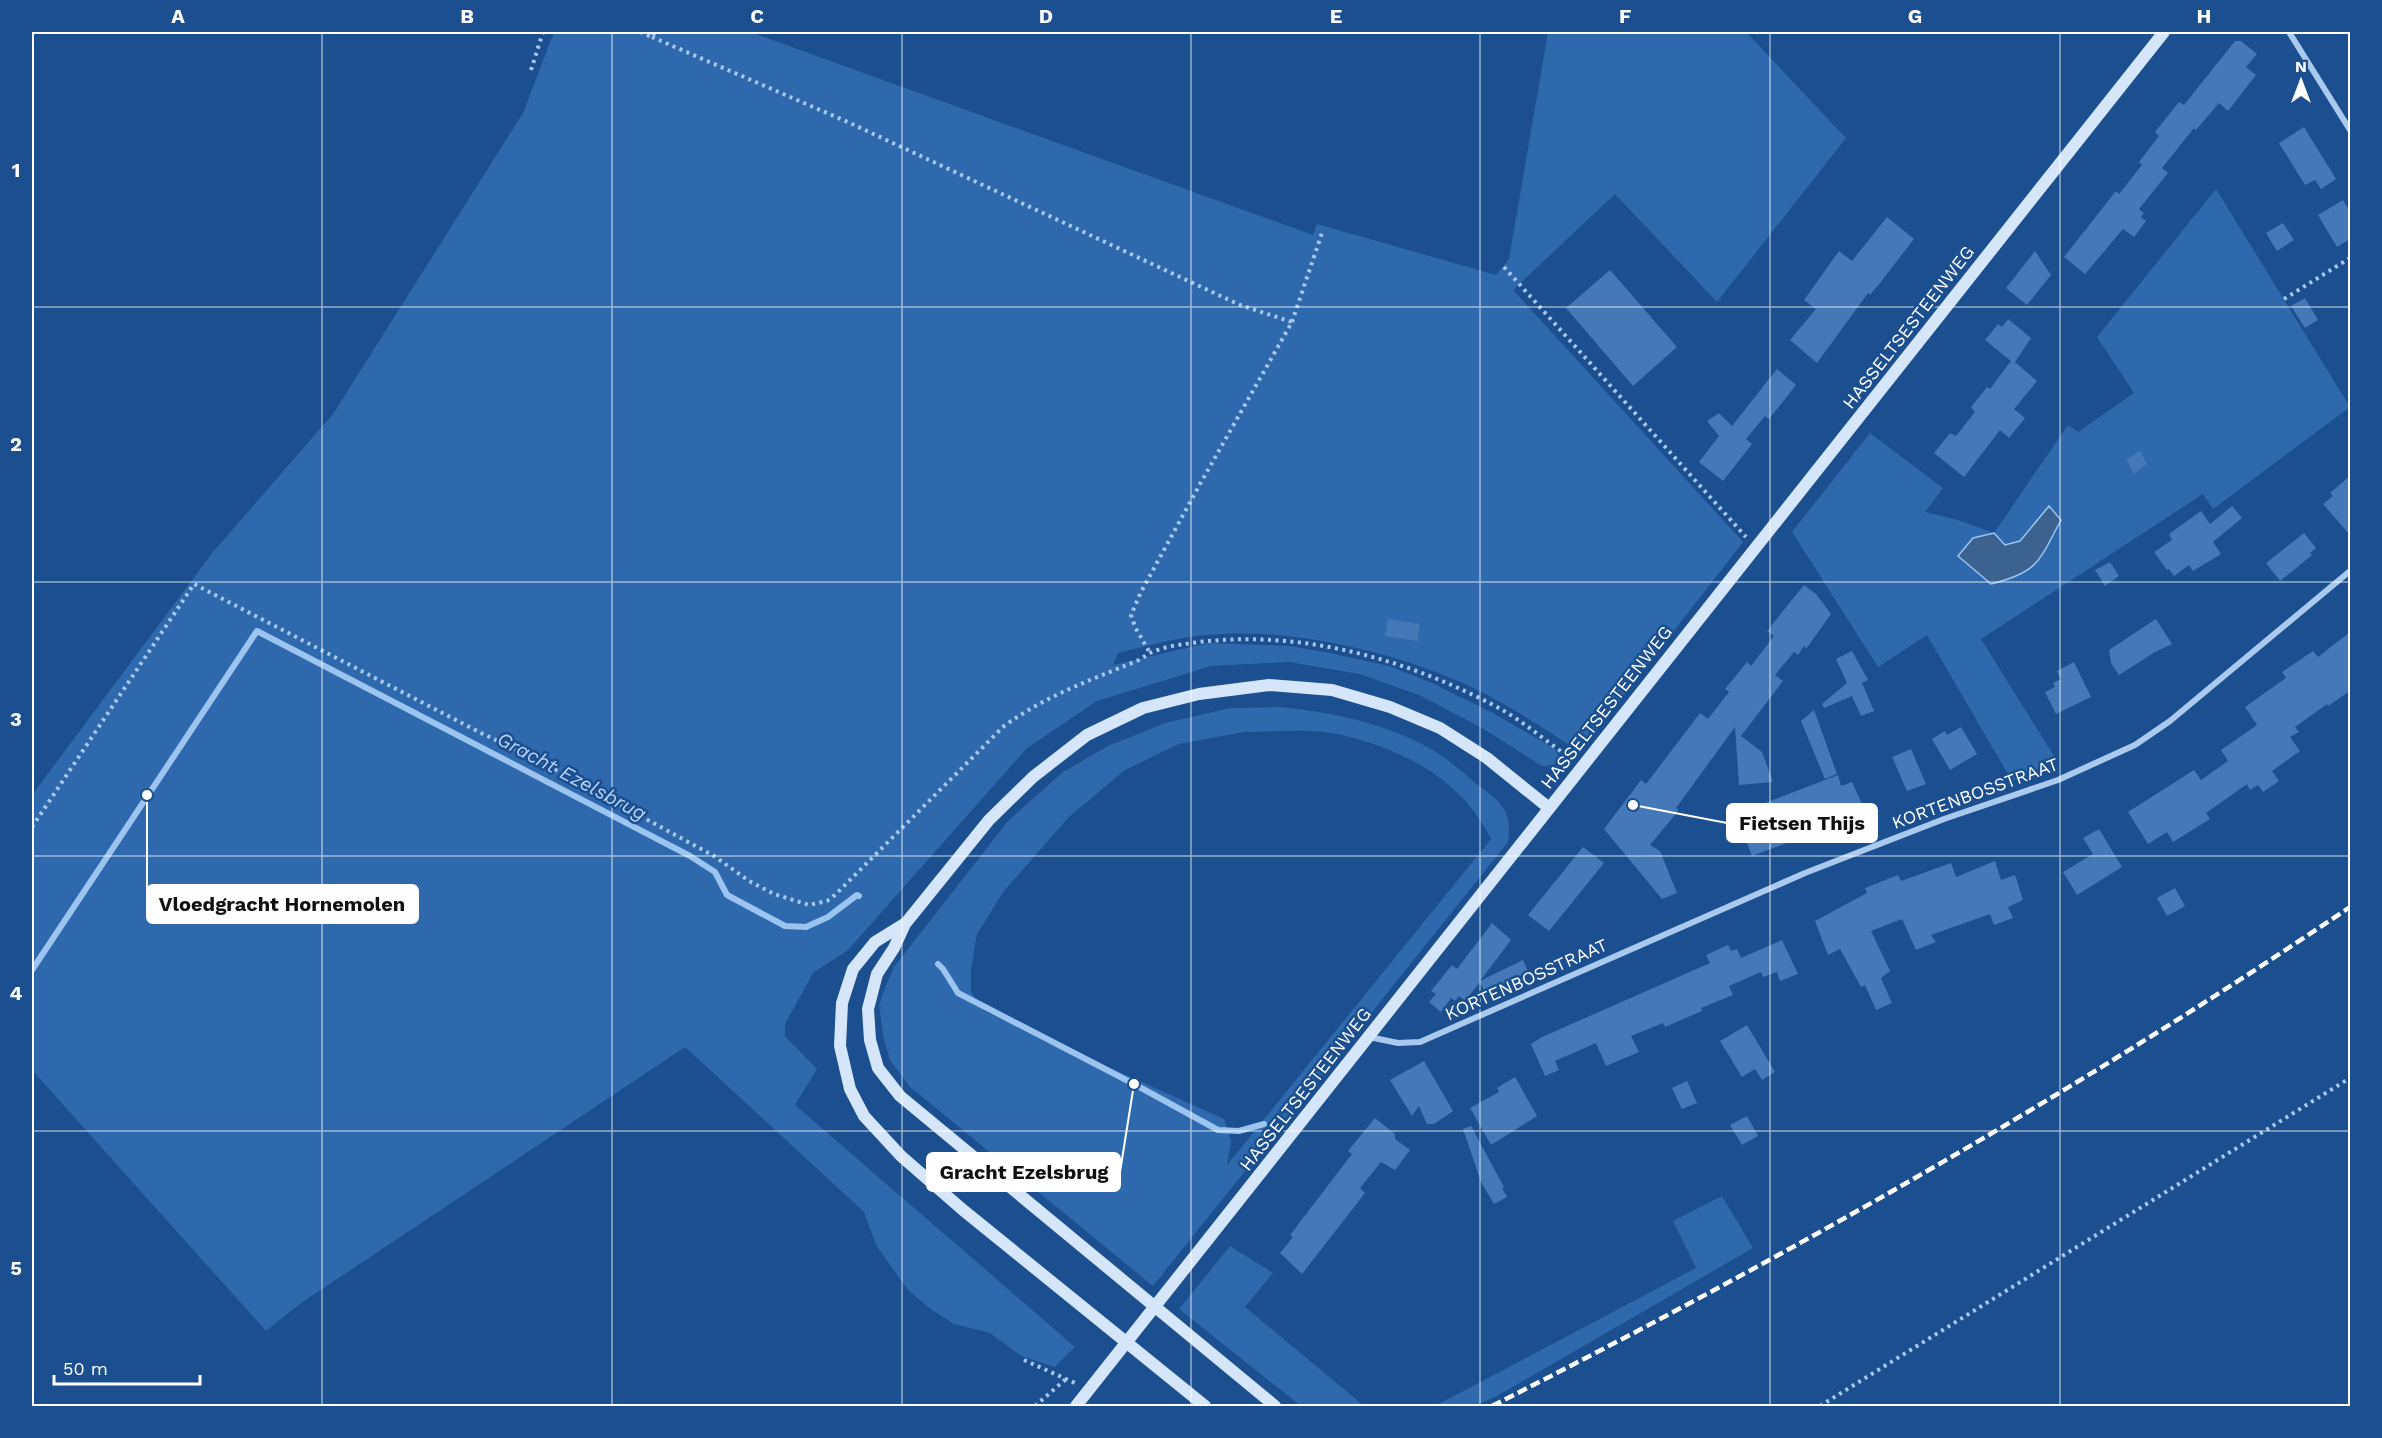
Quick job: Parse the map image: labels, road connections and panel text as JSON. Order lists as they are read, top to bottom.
{
  "streets": {
    "main road": ["HASSELTSESTEENWEG"],
    "street": ["KORTENBOSSTRAAT"]
  },
  "crossings": [
    ["HASSELTSESTEENWEG", "KORTENBOSSTRAAT"]
  ],
  "water": ["Gracht Ezelsbrug"],
  "places": ["Vloedgracht Hornemolen", "Fietsen Thijs", "Gracht Ezelsbrug"],
  "scale_bar": "50 m",
  "north": "top",
  "grid": {
    "columns": [
      "A",
      "B",
      "C",
      "D",
      "E",
      "F",
      "G",
      "H"
    ],
    "rows": [
      "1",
      "2",
      "3",
      "4",
      "5"
    ]
  }
}
